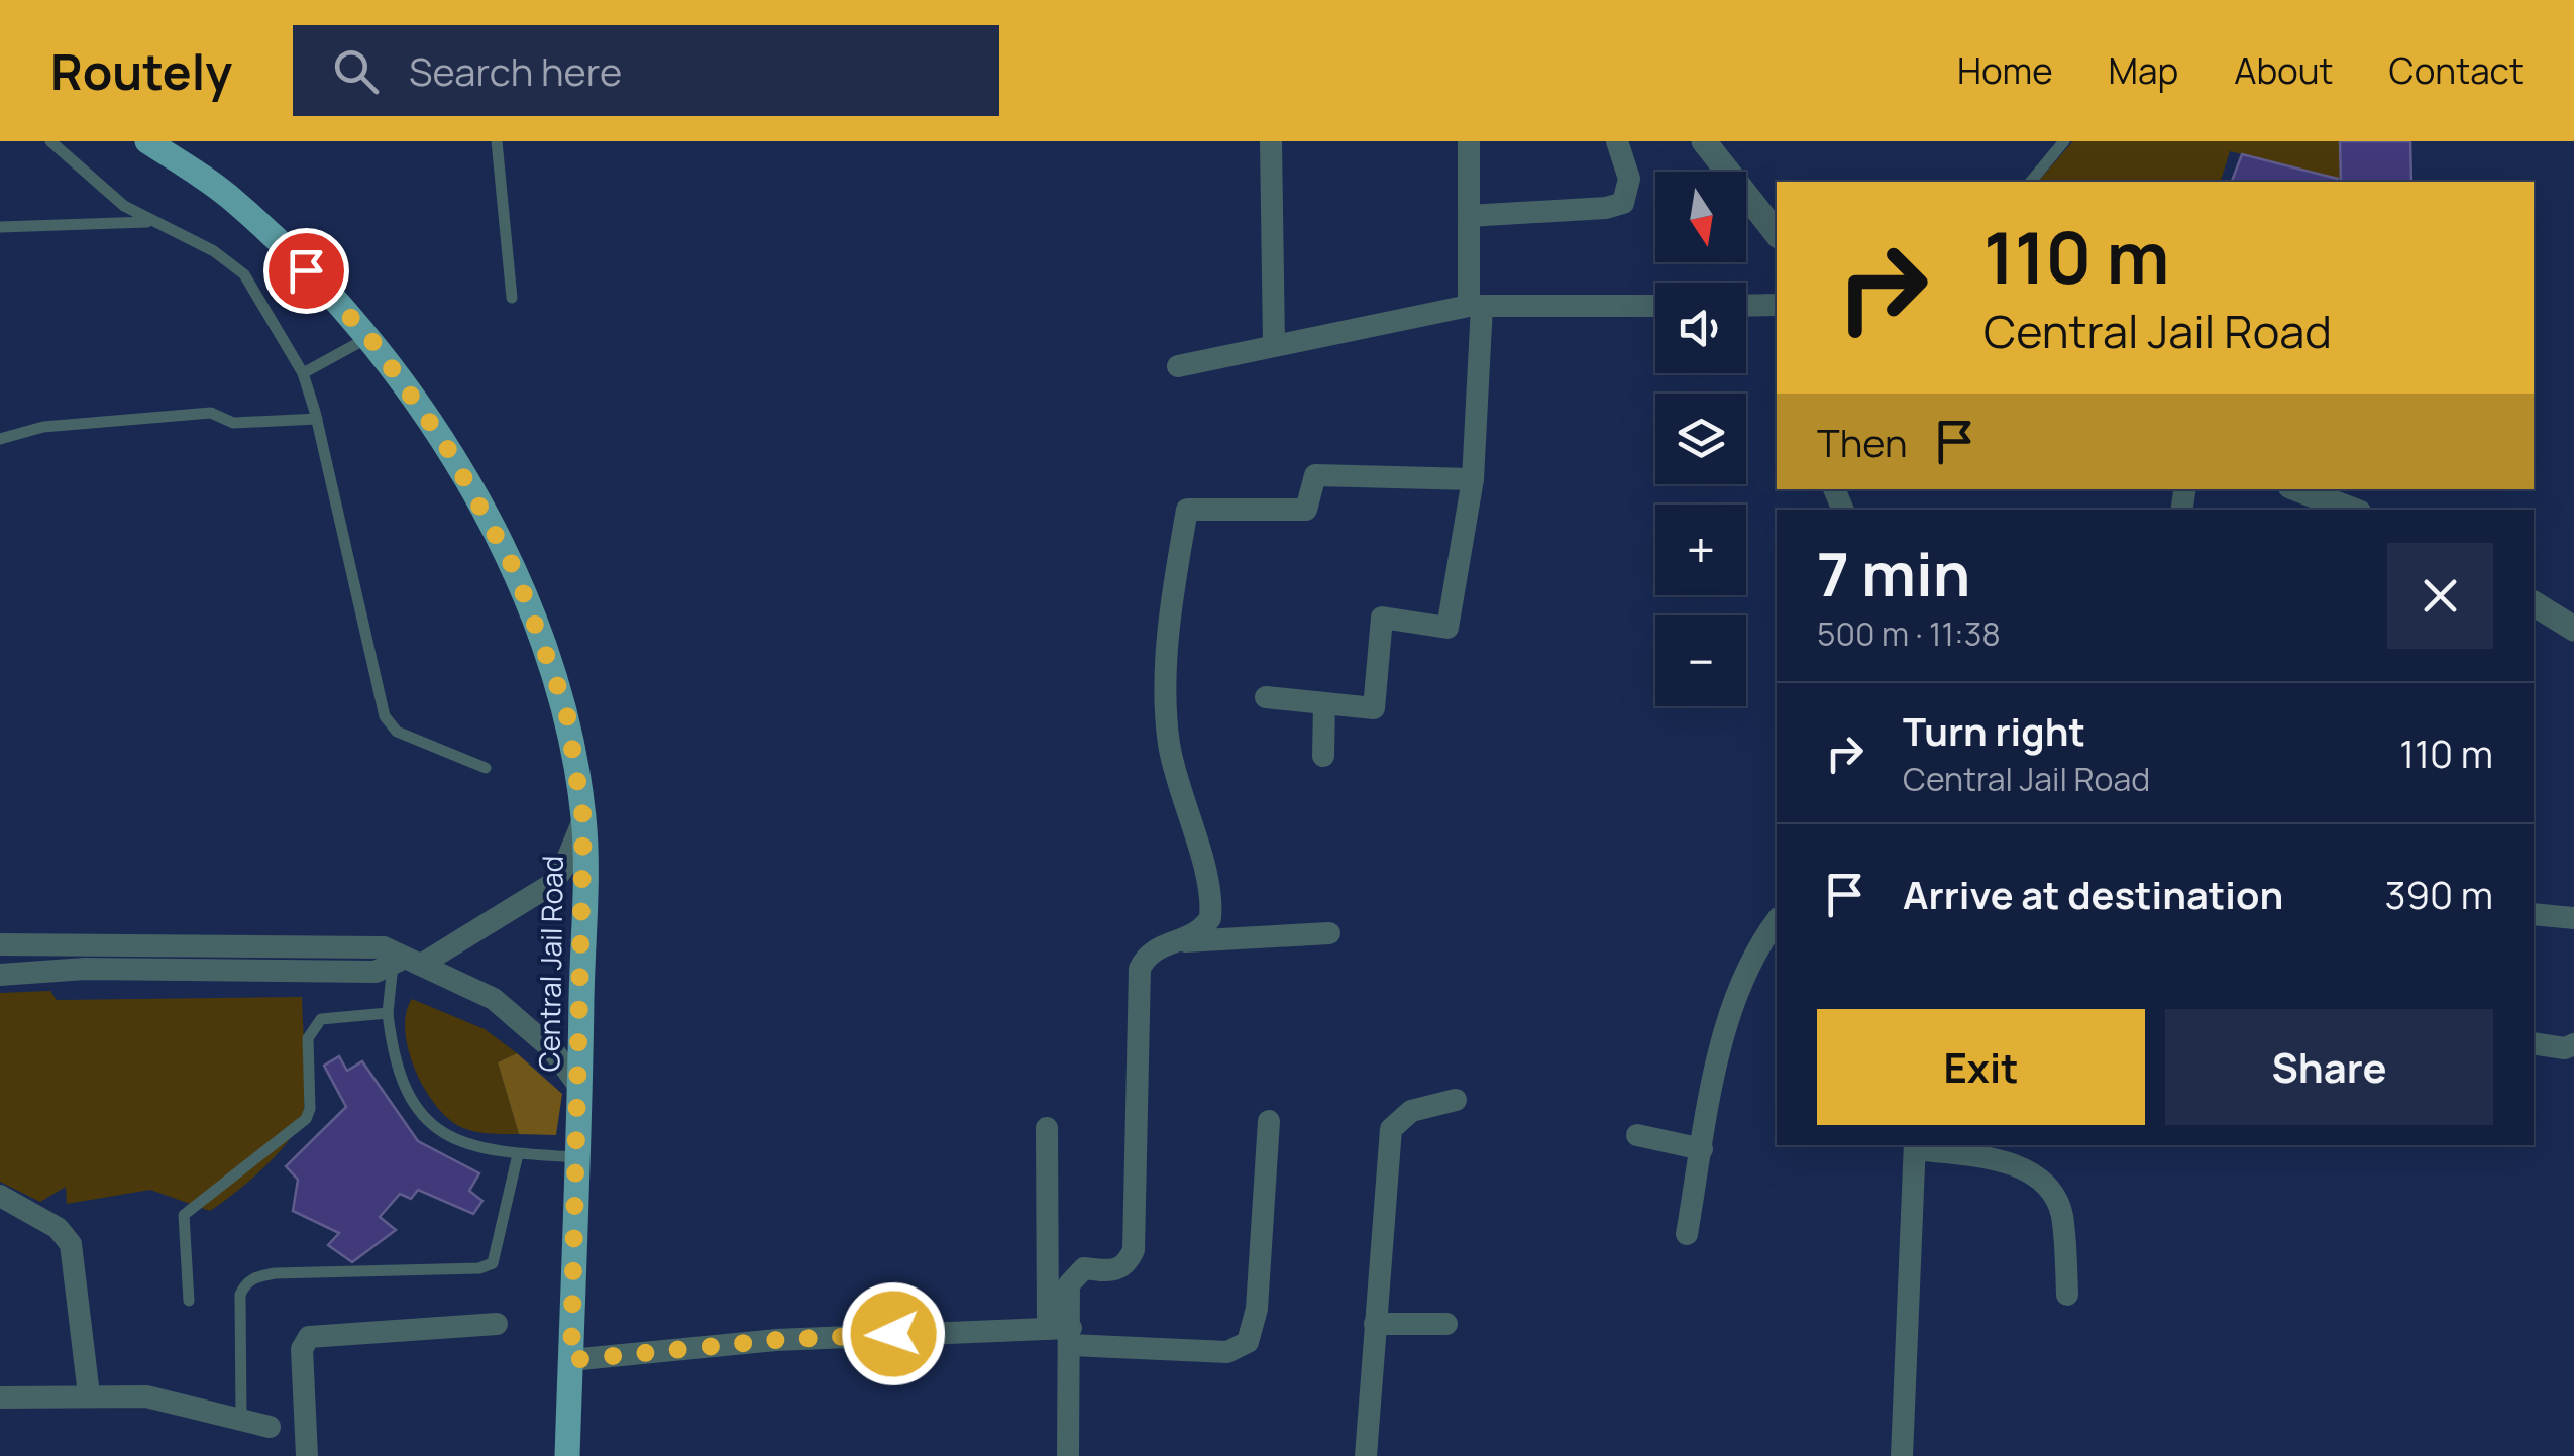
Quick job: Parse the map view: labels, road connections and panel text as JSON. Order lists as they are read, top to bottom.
{
  "streets": {
    "main road": ["Central Jail Road"]
  },
  "north": "bottom",
  "page": {
    "header": "Routely",
    "search": "Search here",
    "nav": [
      "Home",
      "Map",
      "About",
      "Contact"
    ],
    "map_buttons": ["+", "−"],
    "turn": ["110 m", "Central Jail Road"],
    "then": "Then",
    "heading": ["7 min", "500 m · 11:38"],
    "list": [
      {
        "name": "Turn right",
        "note": "Central Jail Road",
        "value": "110 m"
      },
      {
        "name": "Arrive at destination",
        "value": "390 m"
      }
    ],
    "buttons": ["Exit", "Share"]
  }
}
